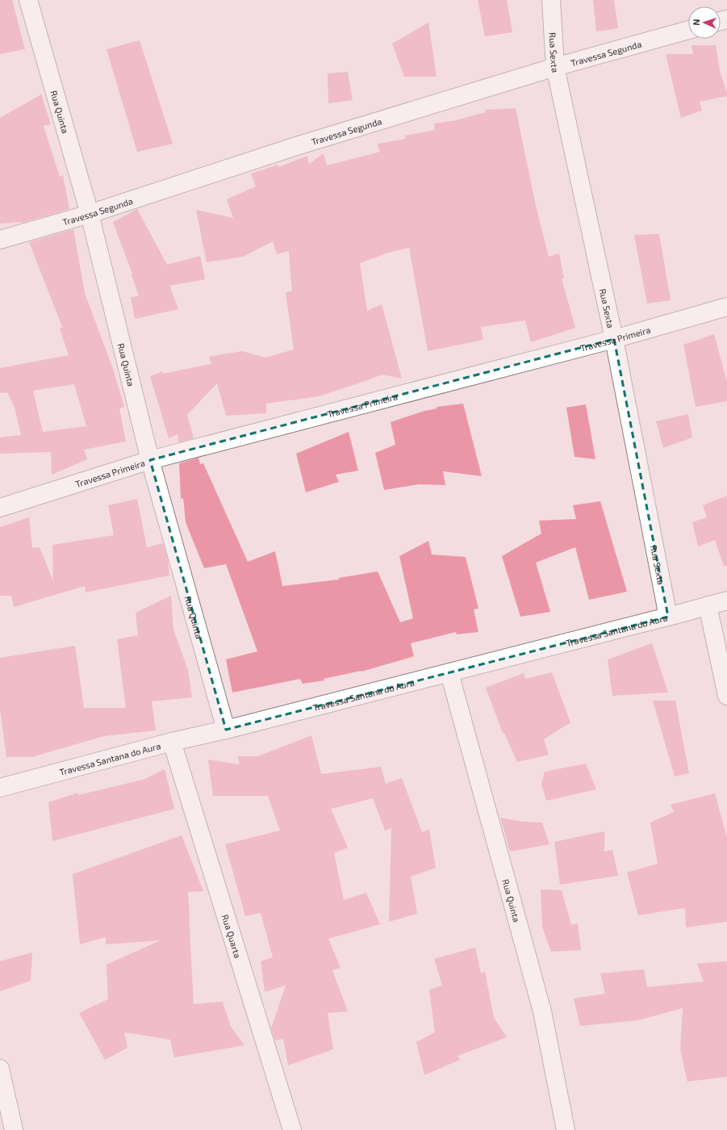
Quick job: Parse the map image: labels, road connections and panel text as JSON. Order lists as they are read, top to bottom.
{
  "streets": {
    "street": [
      "Rua Sexta",
      "Travessa Segunda",
      "Rua Quinta",
      "Travessa Primeira",
      "Travessa Santana do Aura",
      "Rua Quarta"
    ]
  },
  "crossings": [
    ["Rua Sexta", "Travessa Segunda"],
    ["Rua Sexta", "Travessa Primeira"],
    ["Rua Sexta", "Travessa Santana do Aura"],
    ["Travessa Segunda", "Rua Quinta"],
    ["Rua Quinta", "Travessa Primeira"],
    ["Rua Quinta", "Travessa Santana do Aura"],
    ["Travessa Santana do Aura", "Rua Quarta"]
  ],
  "north": "left"
}
